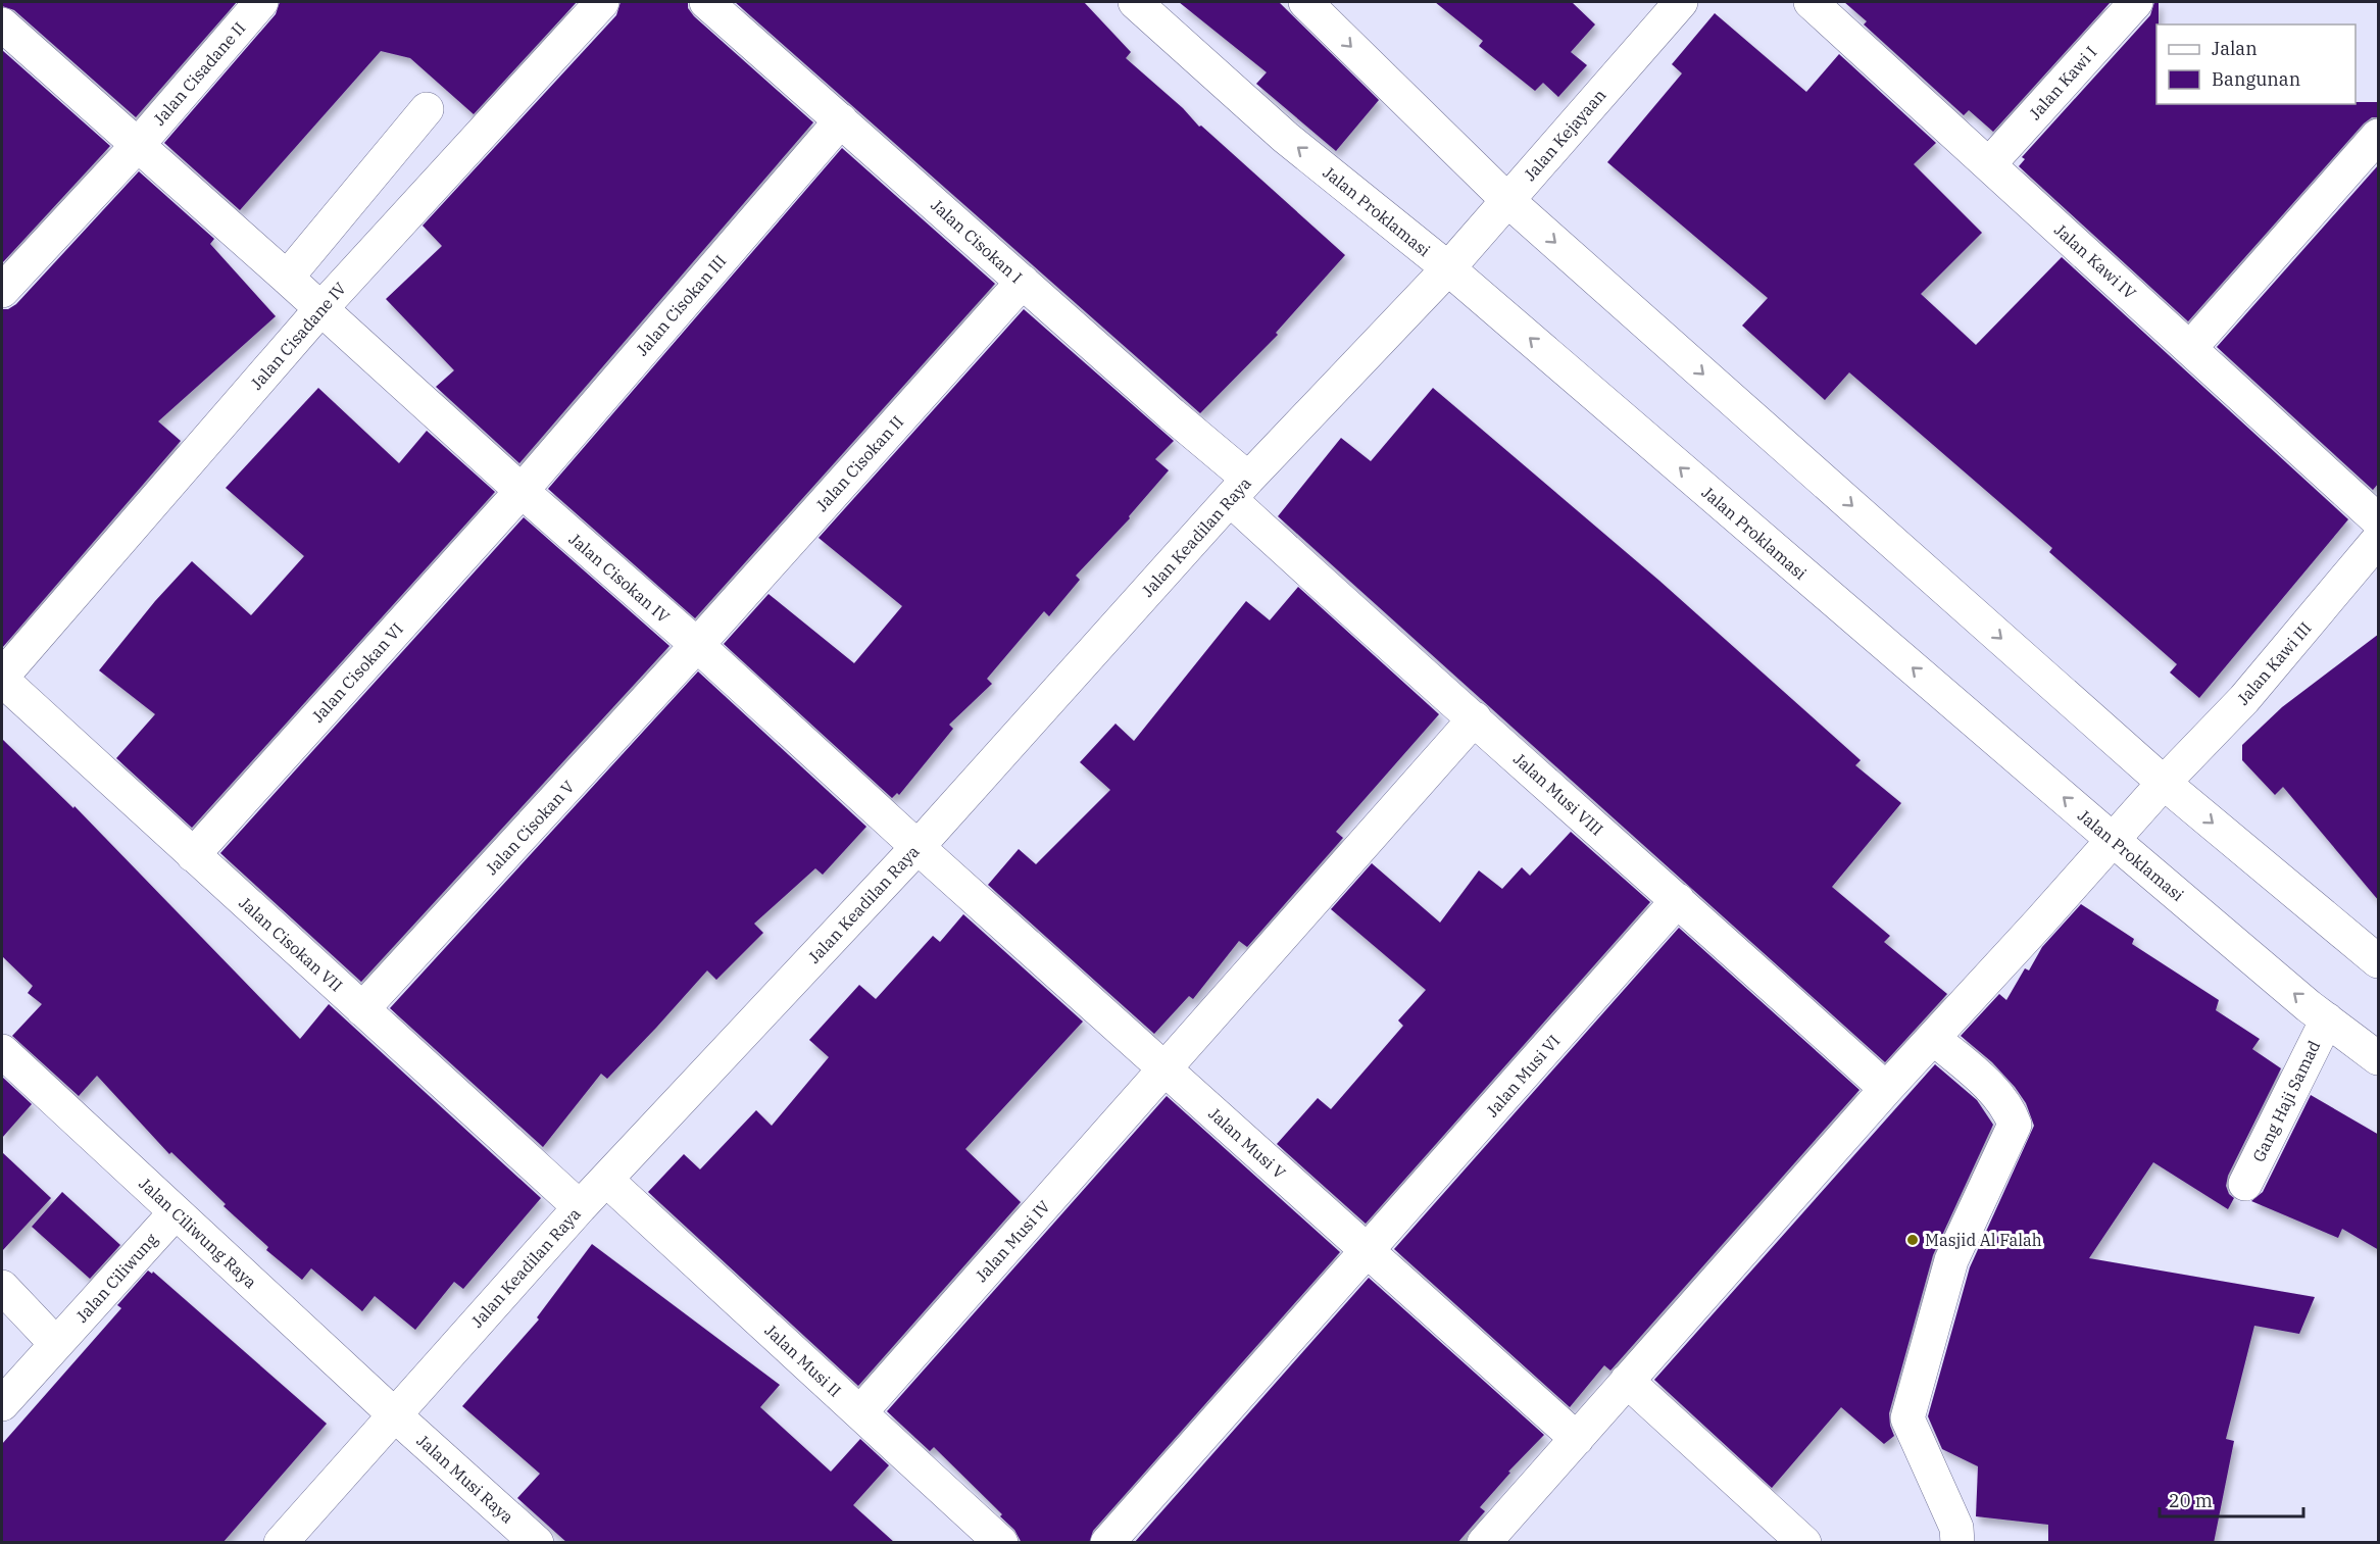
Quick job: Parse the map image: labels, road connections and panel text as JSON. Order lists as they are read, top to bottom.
{
  "streets": {
    "street": [
      "Jalan Cisadane II",
      "Jalan Kawi I",
      "Jalan Kejayaan",
      "Jalan Proklamasi",
      "Jalan Cisokan I",
      "Jalan Kawi IV",
      "Jalan Cisokan III",
      "Jalan Cisadane IV",
      "Jalan Cisokan II",
      "Jalan Keadilan Raya",
      "Jalan Cisokan IV",
      "Jalan Kawi III",
      "Jalan Cisokan VI",
      "Jalan Musi VIII",
      "Jalan Cisokan V",
      "Jalan Cisokan VII",
      "Jalan Musi VI",
      "Gang Haji Samad",
      "Jalan Musi V",
      "Jalan Ciliwung Raya",
      "Jalan Musi IV",
      "Jalan Ciliwung",
      "Jalan Musi II",
      "Jalan Musi Raya"
    ]
  },
  "crossings": [
    ["Jalan Cisadane II", "Jalan Cisokan IV"],
    ["Jalan Kawi I", "Jalan Kawi IV"],
    ["Jalan Kejayaan", "Jalan Proklamasi"],
    ["Jalan Kejayaan", "Jalan Keadilan Raya"],
    ["Jalan Proklamasi", "Jalan Keadilan Raya"],
    ["Jalan Proklamasi", "Jalan Kawi III"],
    ["Jalan Proklamasi", "Gang Haji Samad"],
    ["Jalan Cisokan I", "Jalan Cisokan III"],
    ["Jalan Cisokan I", "Jalan Cisokan II"],
    ["Jalan Cisokan I", "Jalan Keadilan Raya"],
    ["Jalan Cisokan I", "Jalan Musi VIII"],
    ["Jalan Cisokan III", "Jalan Cisokan IV"],
    ["Jalan Cisokan III", "Jalan Cisokan VI"],
    ["Jalan Cisadane IV", "Jalan Cisokan IV"],
    ["Jalan Cisadane IV", "Jalan Cisokan VII"],
    ["Jalan Cisokan II", "Jalan Cisokan IV"],
    ["Jalan Cisokan II", "Jalan Cisokan V"],
    ["Jalan Keadilan Raya", "Jalan Cisokan IV"],
    ["Jalan Keadilan Raya", "Jalan Musi VIII"],
    ["Jalan Keadilan Raya", "Jalan Cisokan VII"],
    ["Jalan Keadilan Raya", "Jalan Musi V"],
    ["Jalan Keadilan Raya", "Jalan Ciliwung Raya"],
    ["Jalan Keadilan Raya", "Jalan Musi II"],
    ["Jalan Keadilan Raya", "Jalan Musi Raya"],
    ["Jalan Cisokan IV", "Jalan Cisokan VI"],
    ["Jalan Cisokan IV", "Jalan Cisokan V"],
    ["Jalan Cisokan IV", "Jalan Musi V"],
    ["Jalan Kawi III", "Jalan Musi VIII"],
    ["Jalan Kawi III", "Jalan Musi V"],
    ["Jalan Cisokan VI", "Jalan Cisokan VII"],
    ["Jalan Musi VIII", "Jalan Musi VI"],
    ["Jalan Musi VIII", "Jalan Musi IV"],
    ["Jalan Cisokan V", "Jalan Cisokan VII"],
    ["Jalan Musi VI", "Jalan Musi V"],
    ["Jalan Musi V", "Jalan Musi IV"],
    ["Jalan Ciliwung Raya", "Jalan Ciliwung"],
    ["Jalan Ciliwung Raya", "Jalan Musi Raya"],
    ["Jalan Musi IV", "Jalan Musi II"]
  ],
  "places": ["Masjid Al Falah"],
  "legend": ["Jalan", "Bangunan"],
  "scale_bar": "20 m"
}
